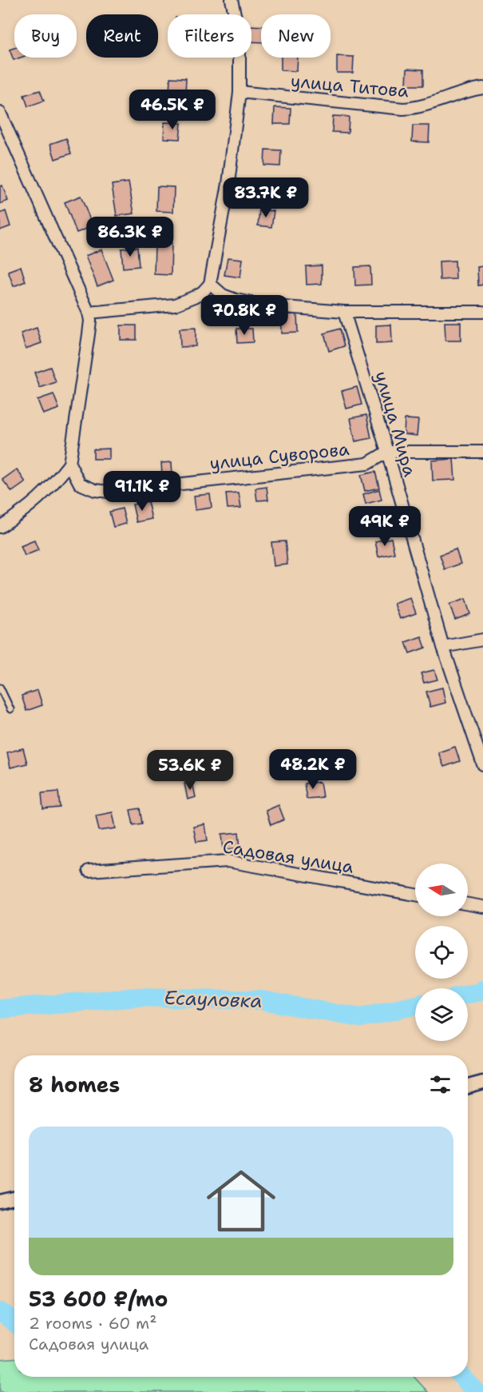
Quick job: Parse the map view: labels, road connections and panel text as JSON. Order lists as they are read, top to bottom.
{
  "streets": {
    "street": [
      "улица Титова",
      "улица Мира",
      "улица Суворова",
      "Садовая улица"
    ]
  },
  "crossings": [
    ["улица Мира", "улица Суворова"]
  ],
  "water": ["Есауловка"],
  "north": "left",
  "page": {
    "chip": [
      "Buy",
      "Rent",
      "Filters",
      "New"
    ],
    "price": [
      "46.5K ₽",
      "83.7K ₽",
      "86.3K ₽",
      "70.8K ₽",
      "91.1K ₽",
      "49K ₽",
      "48.2K ₽",
      "53.6K ₽"
    ],
    "heading": "8 homes",
    "list": [
      {
        "name": "53 600 ₽/mo",
        "note": "2 rooms · 60 m² · Садовая улица"
      }
    ]
  }
}
